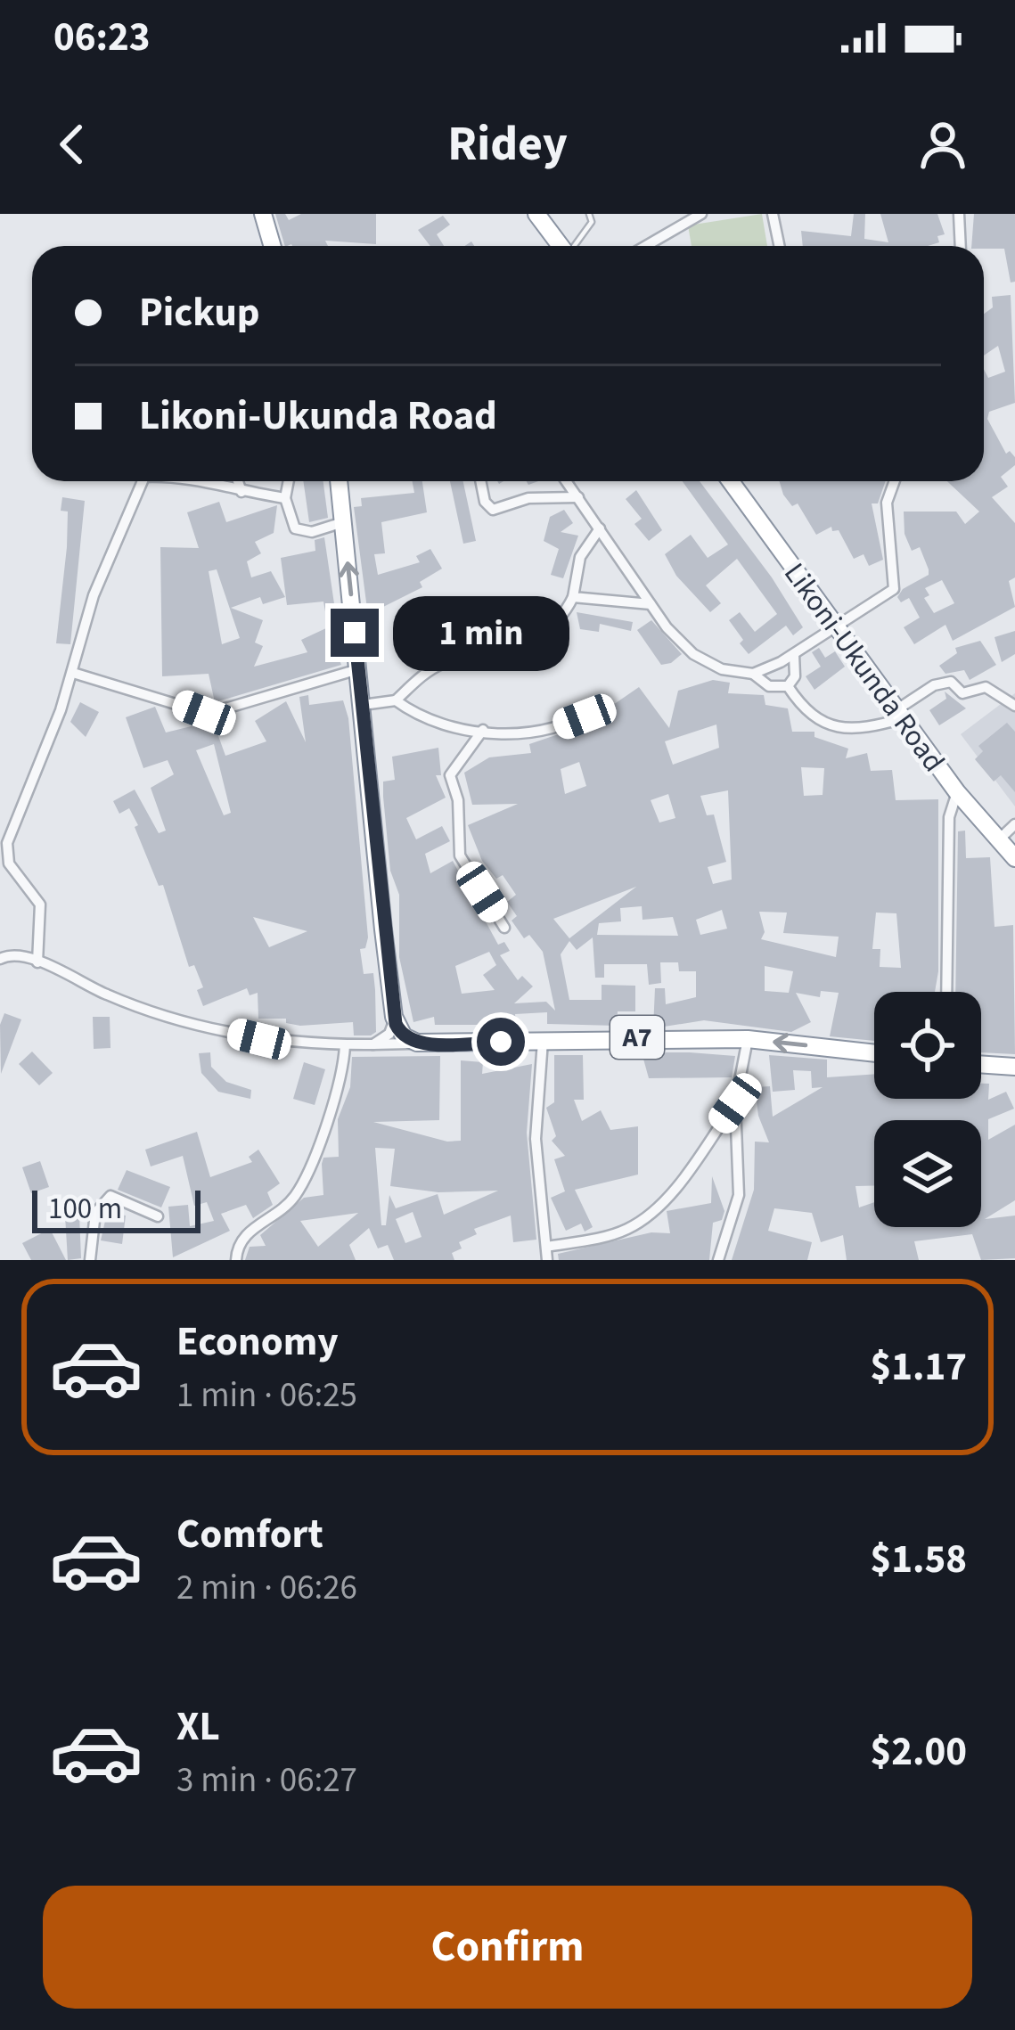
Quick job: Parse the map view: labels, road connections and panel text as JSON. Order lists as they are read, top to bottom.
{
  "streets": {
    "highway": ["Likoni-Ukunda Road", "A7"]
  },
  "scale_bar": "100 m",
  "page": {
    "status": "06:23",
    "header": "Ridey",
    "banner": ["Pickup", "Likoni-Ukunda Road"],
    "bubble": "1 min",
    "scale": "100 m",
    "list": [
      {
        "name": "Economy",
        "note": "1 min · 06:25",
        "value": "$1.17"
      },
      {
        "name": "Comfort",
        "note": "2 min · 06:26",
        "value": "$1.58"
      },
      {
        "name": "XL",
        "note": "3 min · 06:27",
        "value": "$2.00"
      }
    ],
    "buttons": "Confirm"
  }
}
